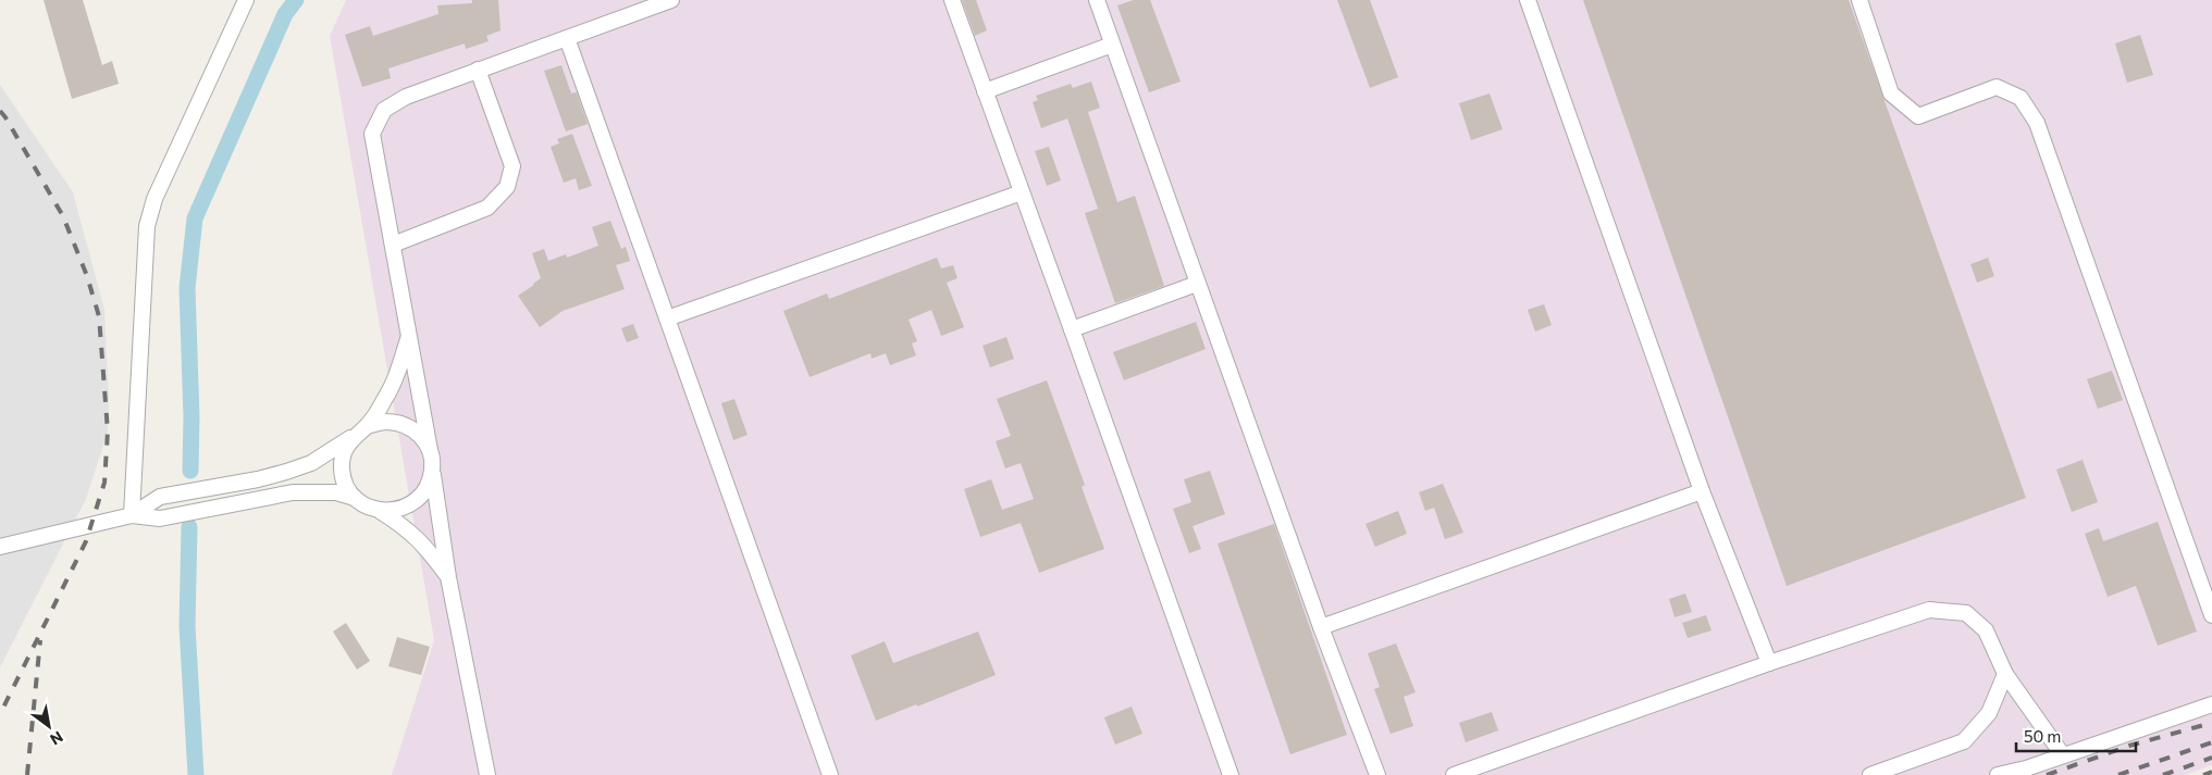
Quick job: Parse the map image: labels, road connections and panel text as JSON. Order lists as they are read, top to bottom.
{
  "scale_bar": "50 m",
  "north": "bottom right"
}
